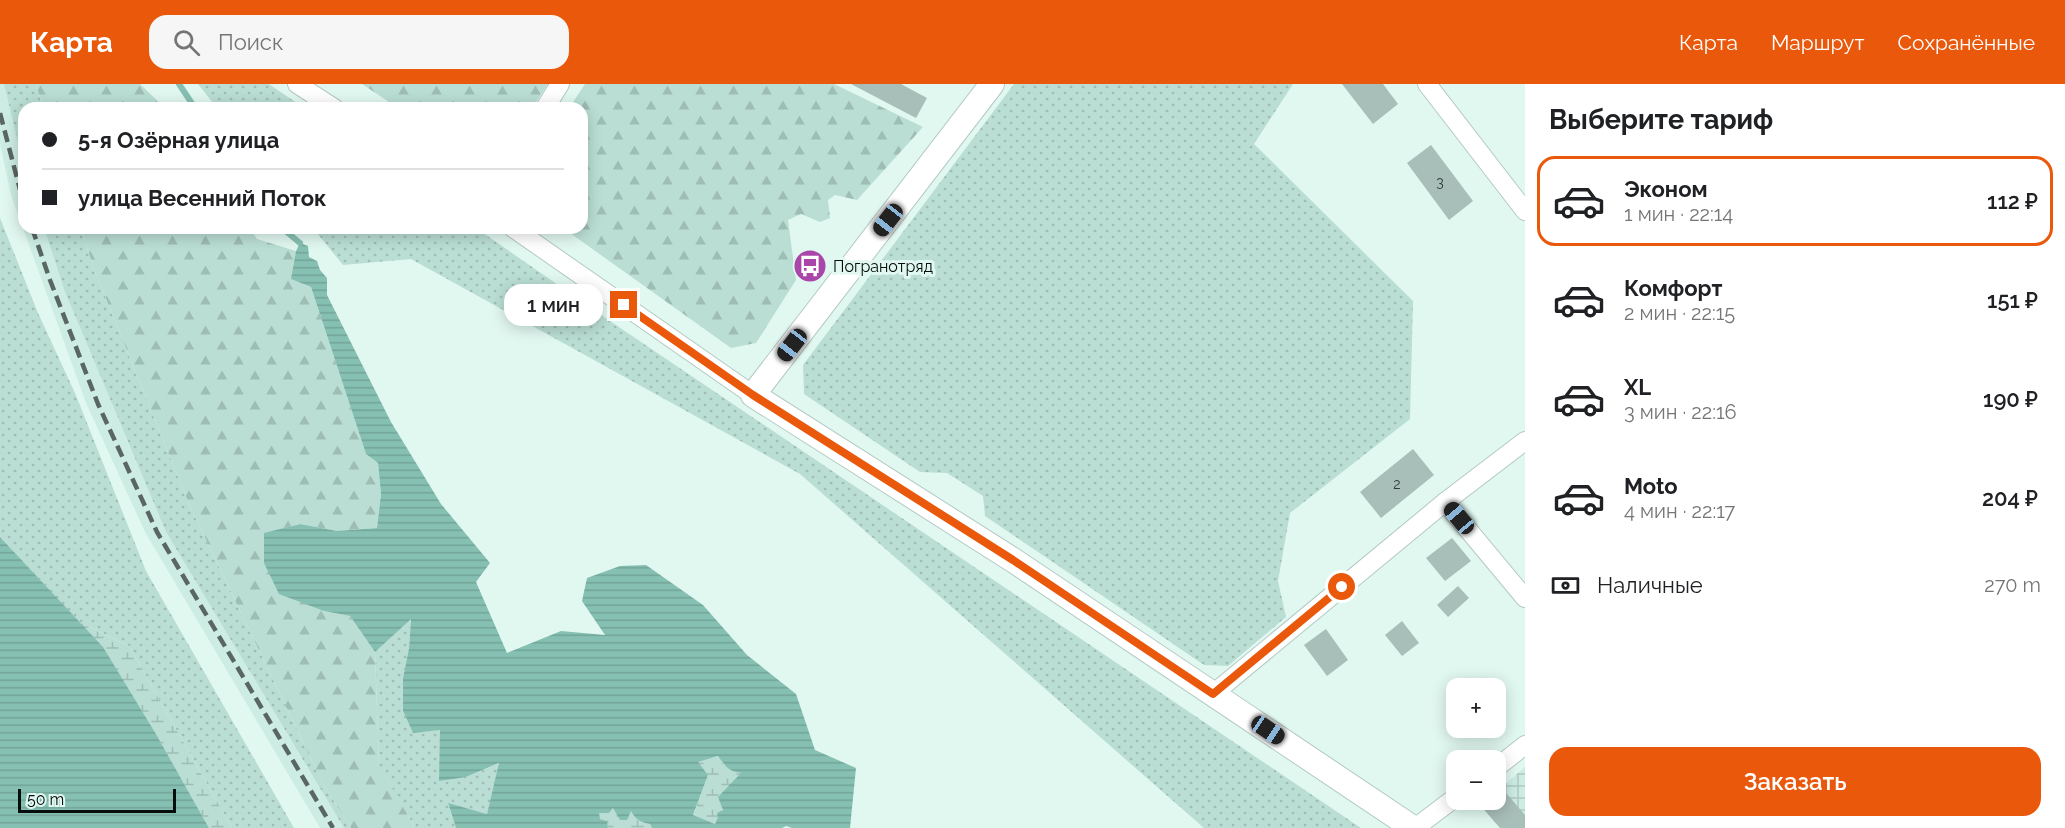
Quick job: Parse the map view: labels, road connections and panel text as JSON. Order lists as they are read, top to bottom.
{
  "places": {
    "bus stop": ["Погранотряд"]
  },
  "house_numbers": ["3", "2"],
  "scale_bar": "50 m",
  "page": {
    "header": "Карта",
    "search": "Поиск",
    "nav": ["Карта", "Маршрут", "Сохранённые"],
    "heading": "Выберите тариф",
    "banner": ["5-я Озёрная улица", "улица Весенний Поток"],
    "list": [
      {
        "name": "Эконом",
        "note": "1 мин · 22:14",
        "value": "112 ₽"
      },
      {
        "name": "Комфорт",
        "note": "2 мин · 22:15",
        "value": "151 ₽"
      },
      {
        "name": "XL",
        "note": "3 мин · 22:16",
        "value": "190 ₽"
      },
      {
        "name": "Moto",
        "note": "4 мин · 22:17",
        "value": "204 ₽"
      }
    ],
    "bubble": "1 мин",
    "pay": ["Наличные", "270 m"],
    "map_buttons": ["+", "−"],
    "buttons": "Заказать",
    "scale": "50 m"
  }
}
